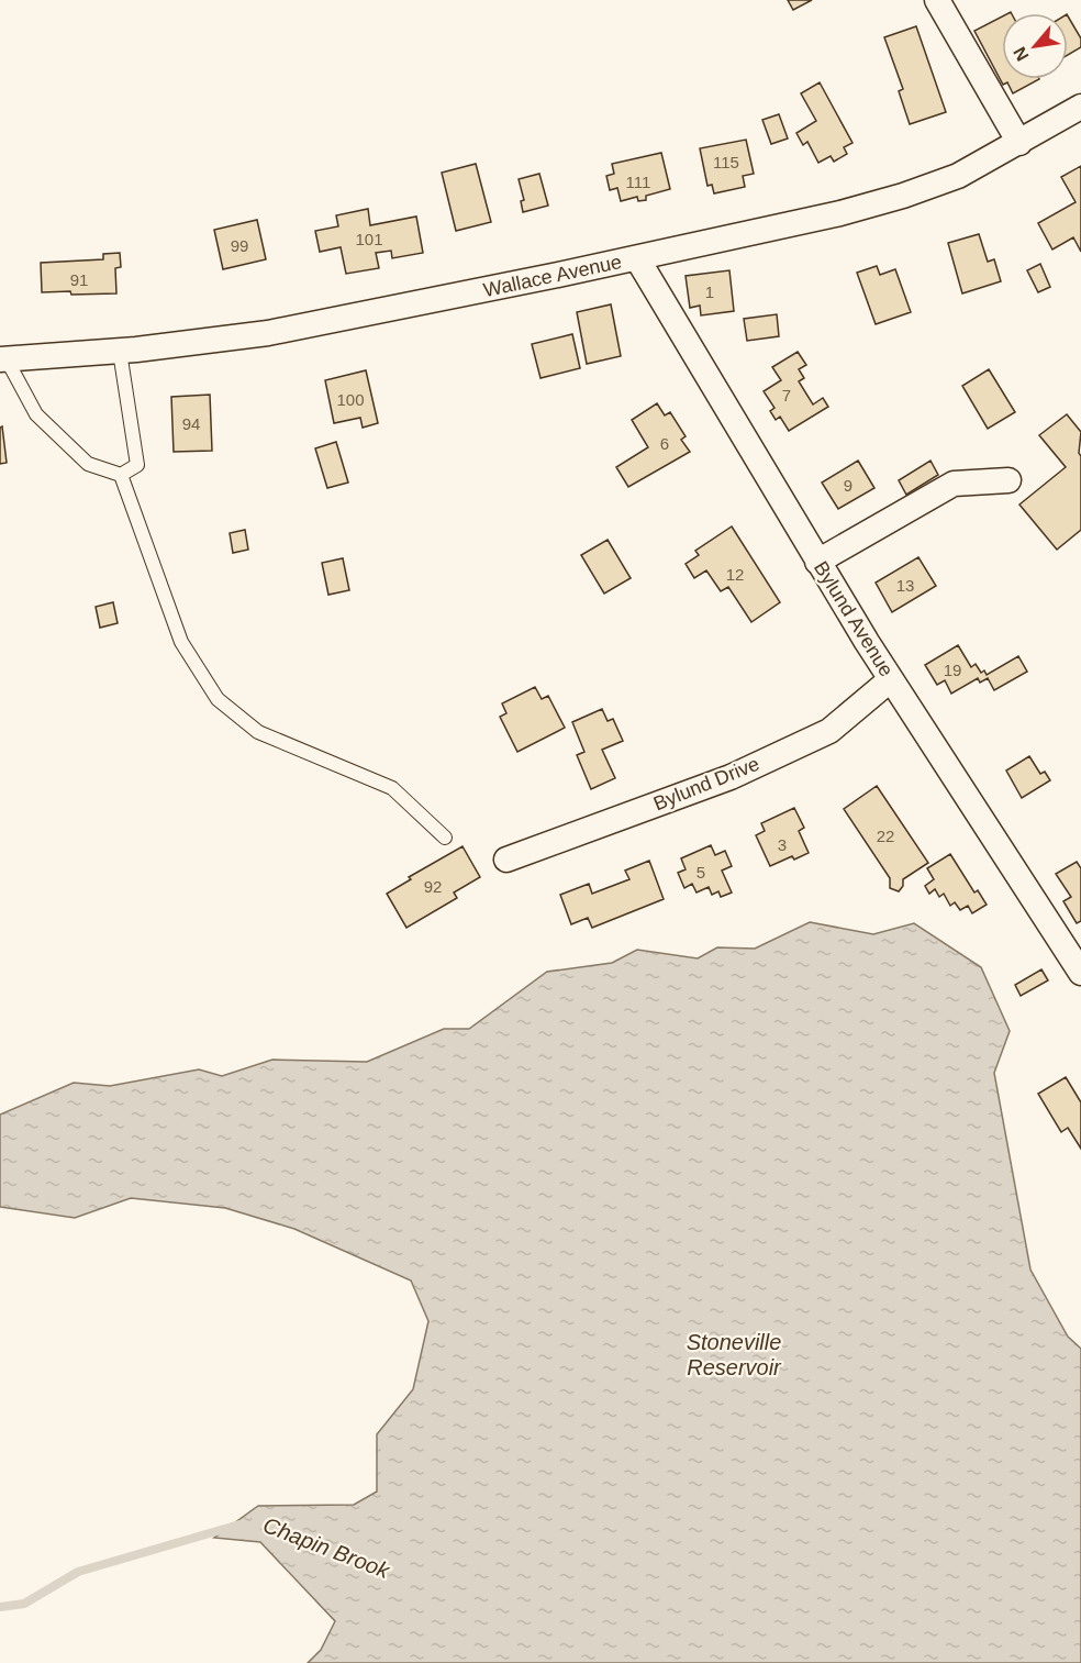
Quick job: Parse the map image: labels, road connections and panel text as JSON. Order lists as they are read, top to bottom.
{
  "streets": {
    "street": ["Wallace Avenue", "Bylund Avenue", "Bylund Drive"]
  },
  "crossings": [
    ["Wallace Avenue", "Bylund Avenue"],
    ["Bylund Avenue", "Bylund Drive"]
  ],
  "water": ["Stoneville Reservoir", "Chapin Brook"],
  "house_numbers": [
    "115",
    "111",
    "101",
    "99",
    "91",
    "1",
    "7",
    "100",
    "94",
    "6",
    "9",
    "12",
    "13",
    "19",
    "22",
    "3",
    "5",
    "92"
  ],
  "north": "bottom left"
}
